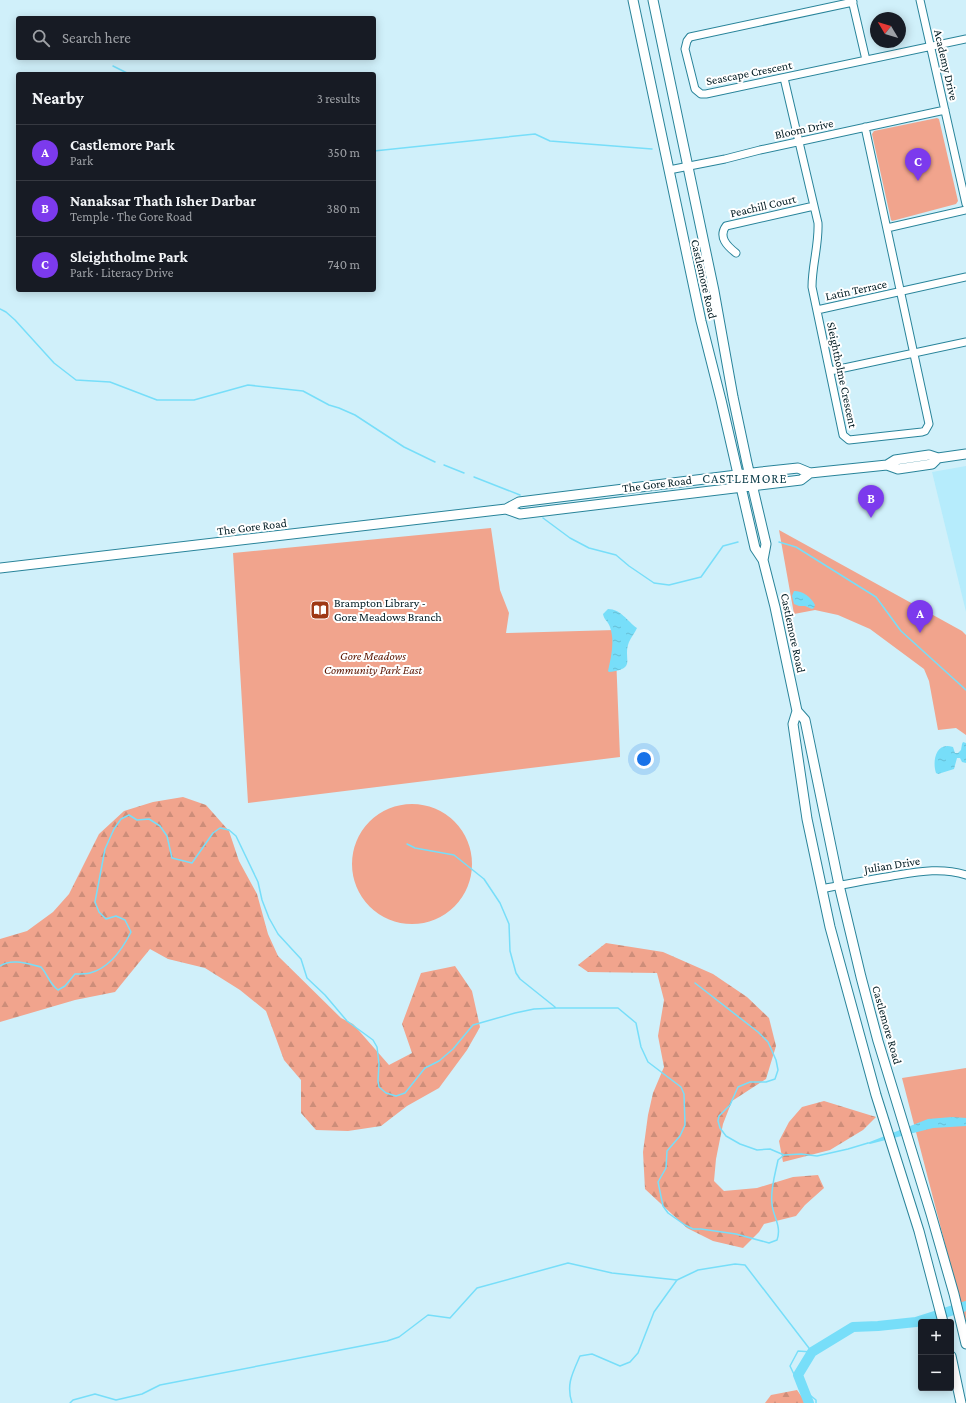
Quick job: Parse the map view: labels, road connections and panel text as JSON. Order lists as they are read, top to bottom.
{
  "streets": {
    "main road": ["Castlemore Road", "The Gore Road"],
    "street": [
      "Academy Drive",
      "Seascape Crescent",
      "Bloom Drive",
      "Peachill Court",
      "Latin Terrace",
      "Sleightholme Crescent",
      "Julian Drive"
    ]
  },
  "crossings": [
    ["Academy Drive", "Seascape Crescent"],
    ["Academy Drive", "Bloom Drive"],
    ["Seascape Crescent", "Sleightholme Crescent"],
    ["Bloom Drive", "Castlemore Road"],
    ["Bloom Drive", "Sleightholme Crescent"],
    ["Peachill Court", "Sleightholme Crescent"],
    ["Castlemore Road", "The Gore Road"],
    ["Castlemore Road", "Julian Drive"],
    ["Latin Terrace", "Sleightholme Crescent"]
  ],
  "districts": ["CASTLEMORE"],
  "parks": ["Gore Meadows Community Park East"],
  "places": {
    "library": ["Brampton Library - Gore Meadows Branch"]
  },
  "north": "top left",
  "page": {
    "search": "Search here",
    "heading": ["Nearby", "3 results"],
    "list": [
      {
        "mark": "A",
        "name": "Castlemore Park",
        "note": "Park",
        "value": "350 m"
      },
      {
        "mark": "B",
        "name": "Nanaksar Thath Isher Darbar",
        "note": "Temple · The Gore Road",
        "value": "380 m"
      },
      {
        "mark": "C",
        "name": "Sleightholme Park",
        "note": "Park · Literacy Drive",
        "value": "740 m"
      }
    ],
    "pins": ["C", "B", "A"],
    "map_buttons": ["+", "−"]
  }
}
